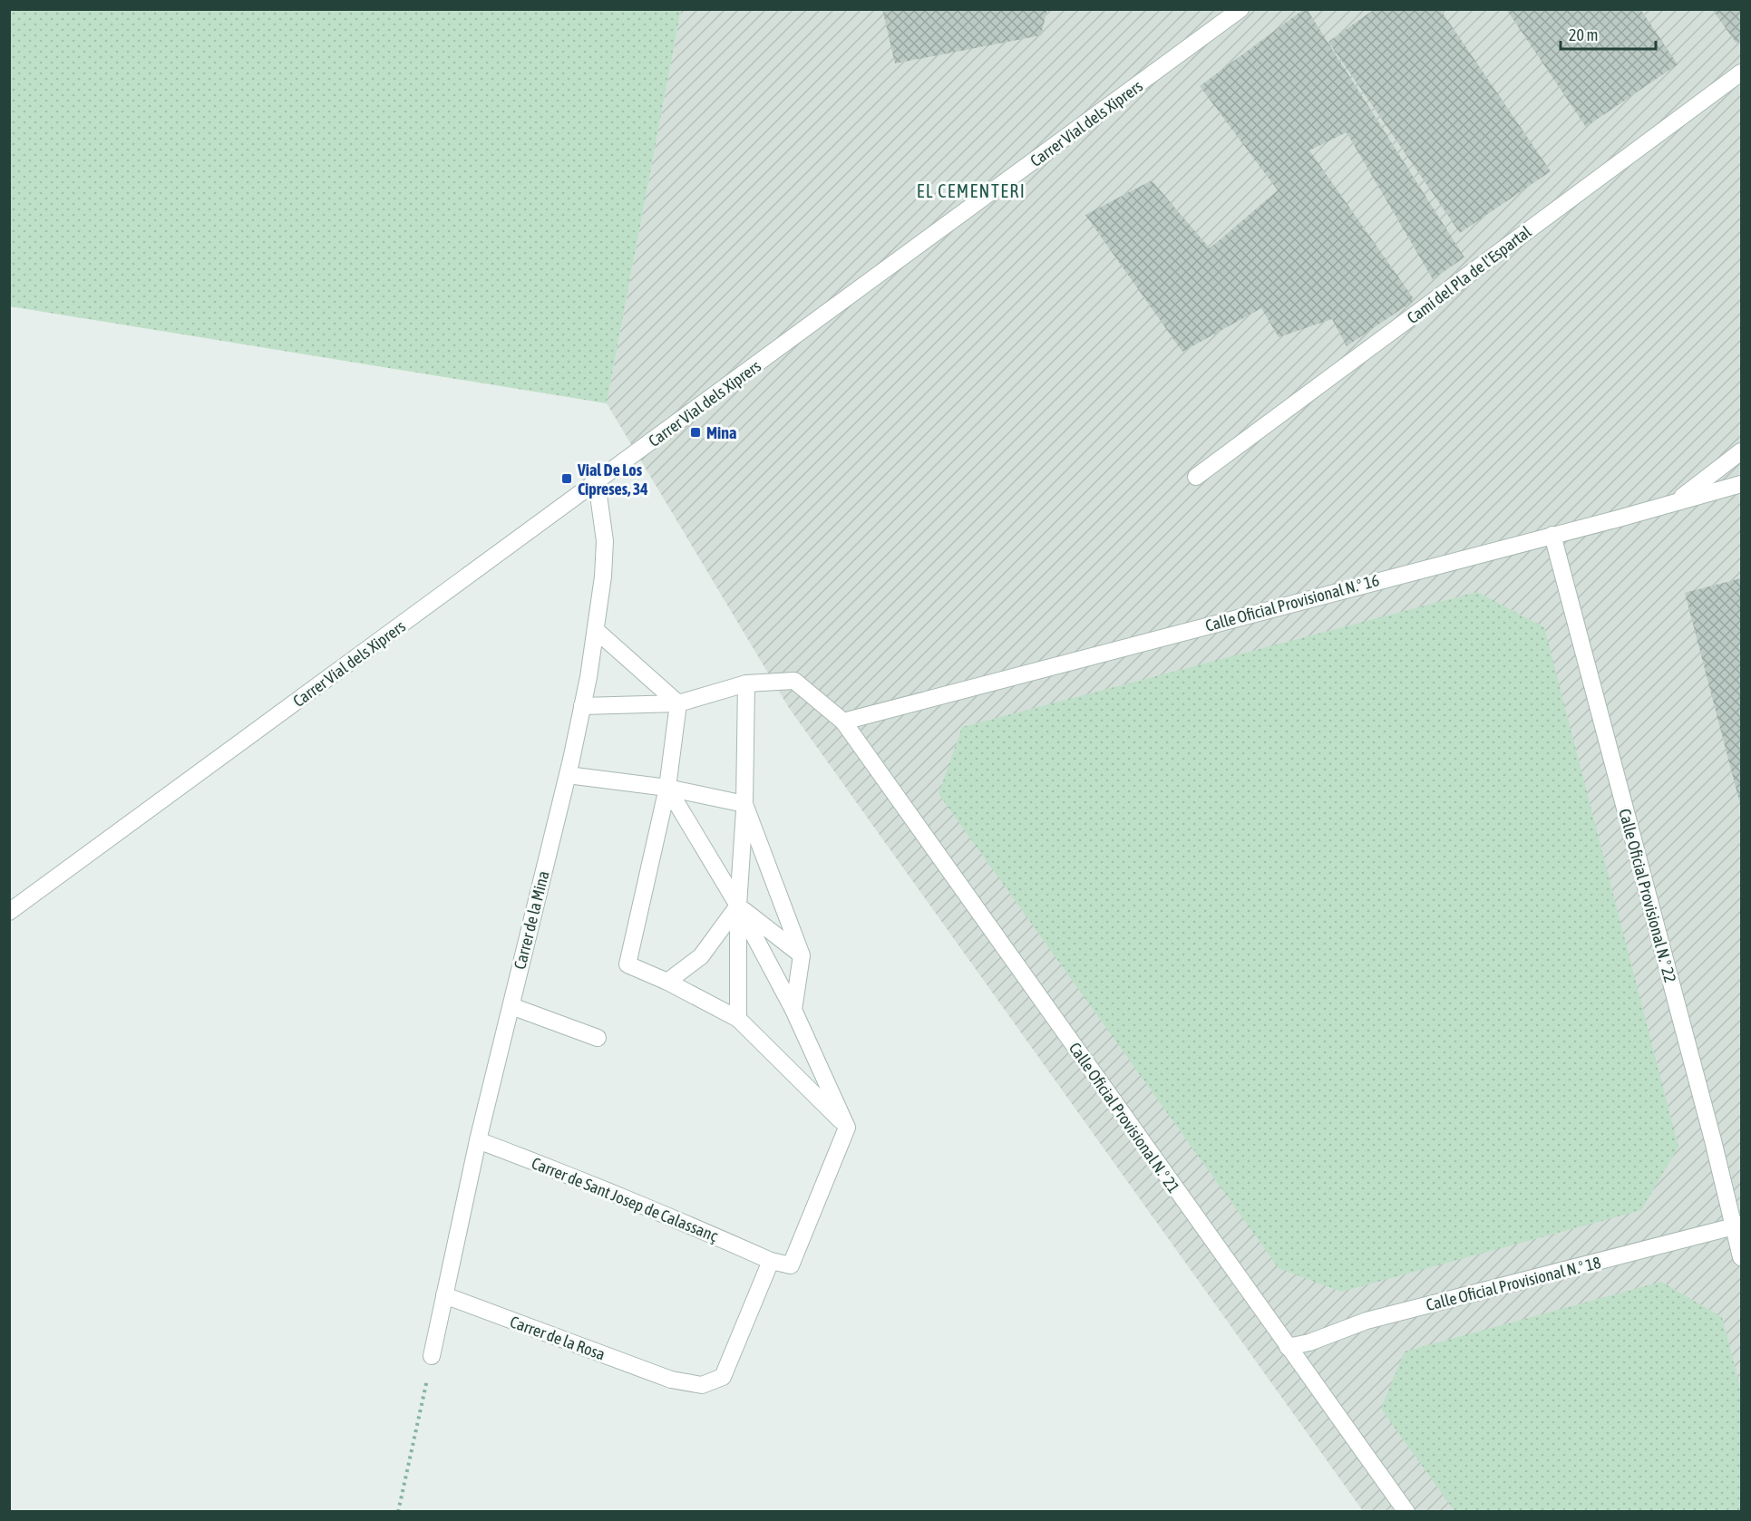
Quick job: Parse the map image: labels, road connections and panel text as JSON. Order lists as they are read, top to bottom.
{
  "streets": {
    "street": [
      "Carrer Vial dels Xiprers",
      "Camí del Pla de l'Espartal",
      "Calle Oficial Provisional N.º 16",
      "Calle Oficial Provisional N.º 22",
      "Carrer de la Mina",
      "Calle Oficial Provisional N.º 21",
      "Carrer de Sant Josep de Calassanç",
      "Calle Oficial Provisional N.º 18",
      "Carrer de la Rosa"
    ]
  },
  "crossings": [
    ["Carrer Vial dels Xiprers", "Carrer de la Mina"],
    ["Calle Oficial Provisional N.º 16", "Calle Oficial Provisional N.º 22"],
    ["Calle Oficial Provisional N.º 16", "Calle Oficial Provisional N.º 21"],
    ["Calle Oficial Provisional N.º 22", "Calle Oficial Provisional N.º 18"],
    ["Carrer de la Mina", "Calle Oficial Provisional N.º 21"],
    ["Carrer de la Mina", "Carrer de Sant Josep de Calassanç"],
    ["Carrer de la Mina", "Carrer de la Rosa"],
    ["Calle Oficial Provisional N.º 21", "Calle Oficial Provisional N.º 18"],
    ["Carrer de Sant Josep de Calassanç", "Carrer de la Rosa"]
  ],
  "districts": ["EL CEMENTERI"],
  "places": {
    "transit": ["Mina", "Vial De Los Cipreses, 34"]
  },
  "scale_bar": "20 m"
}
